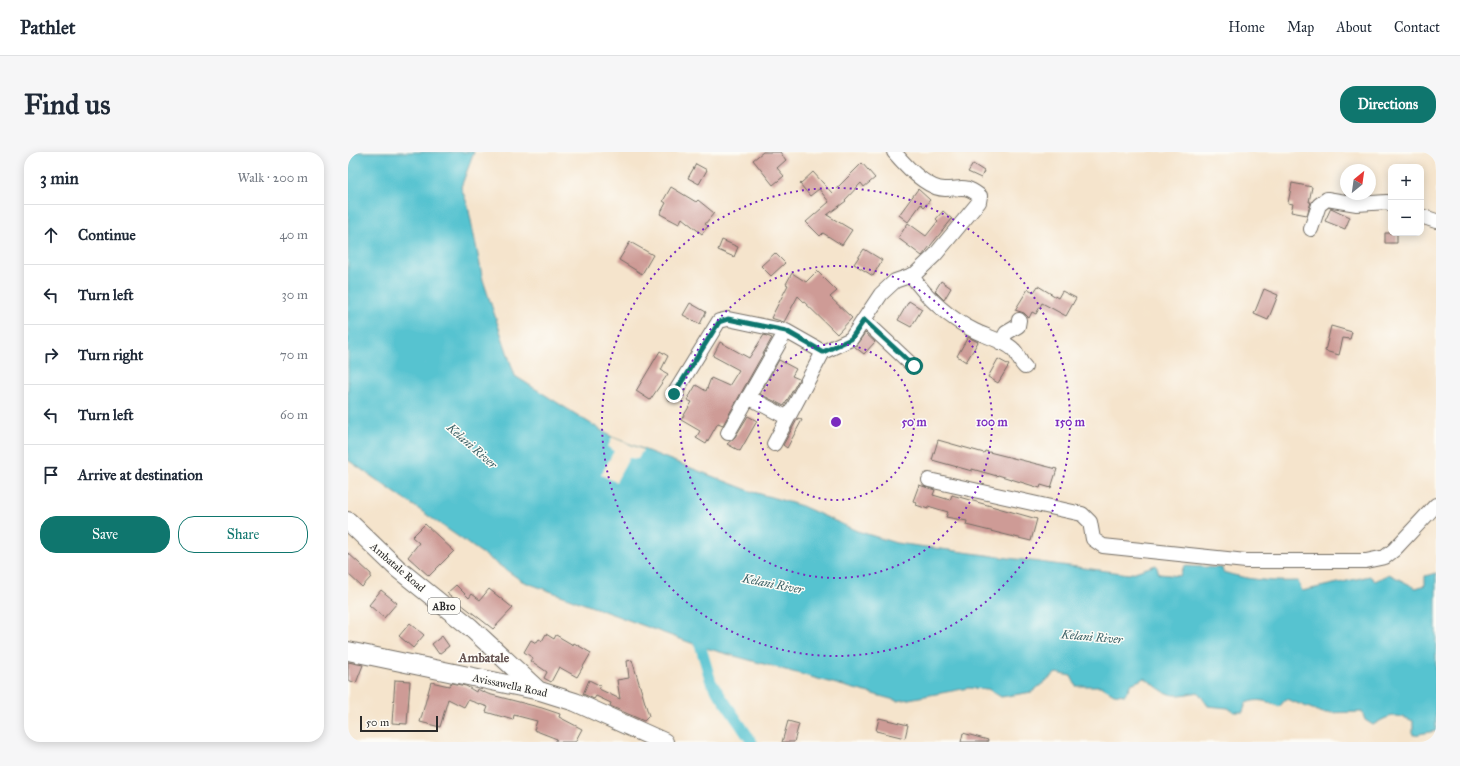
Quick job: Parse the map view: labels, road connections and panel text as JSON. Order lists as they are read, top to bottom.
{
  "streets": {
    "main road": ["Ambatale Road", "AB10", "Avissawella Road"]
  },
  "crossings": [
    ["Ambatale Road", "Avissawella Road"]
  ],
  "districts": ["Ambatale"],
  "water": ["Kelani River"],
  "scale_bar": "50 m",
  "north": "top right",
  "page": {
    "header": "Pathlet",
    "nav": [
      "Home",
      "Map",
      "About",
      "Contact"
    ],
    "buttons": [
      "Directions",
      ["Save", "Share"]
    ],
    "title": "Find us",
    "heading": ["3 min", "Walk · 200 m"],
    "map_buttons": ["+", "−"],
    "list": [
      ["Continue", "40 m"],
      ["Turn left", "30 m"],
      ["Turn right", "70 m"],
      ["Turn left", "60 m"],
      "Arrive at destination"
    ],
    "scale": "50 m"
  },
  "rings": ["50 m", "100 m", "150 m"]
}
